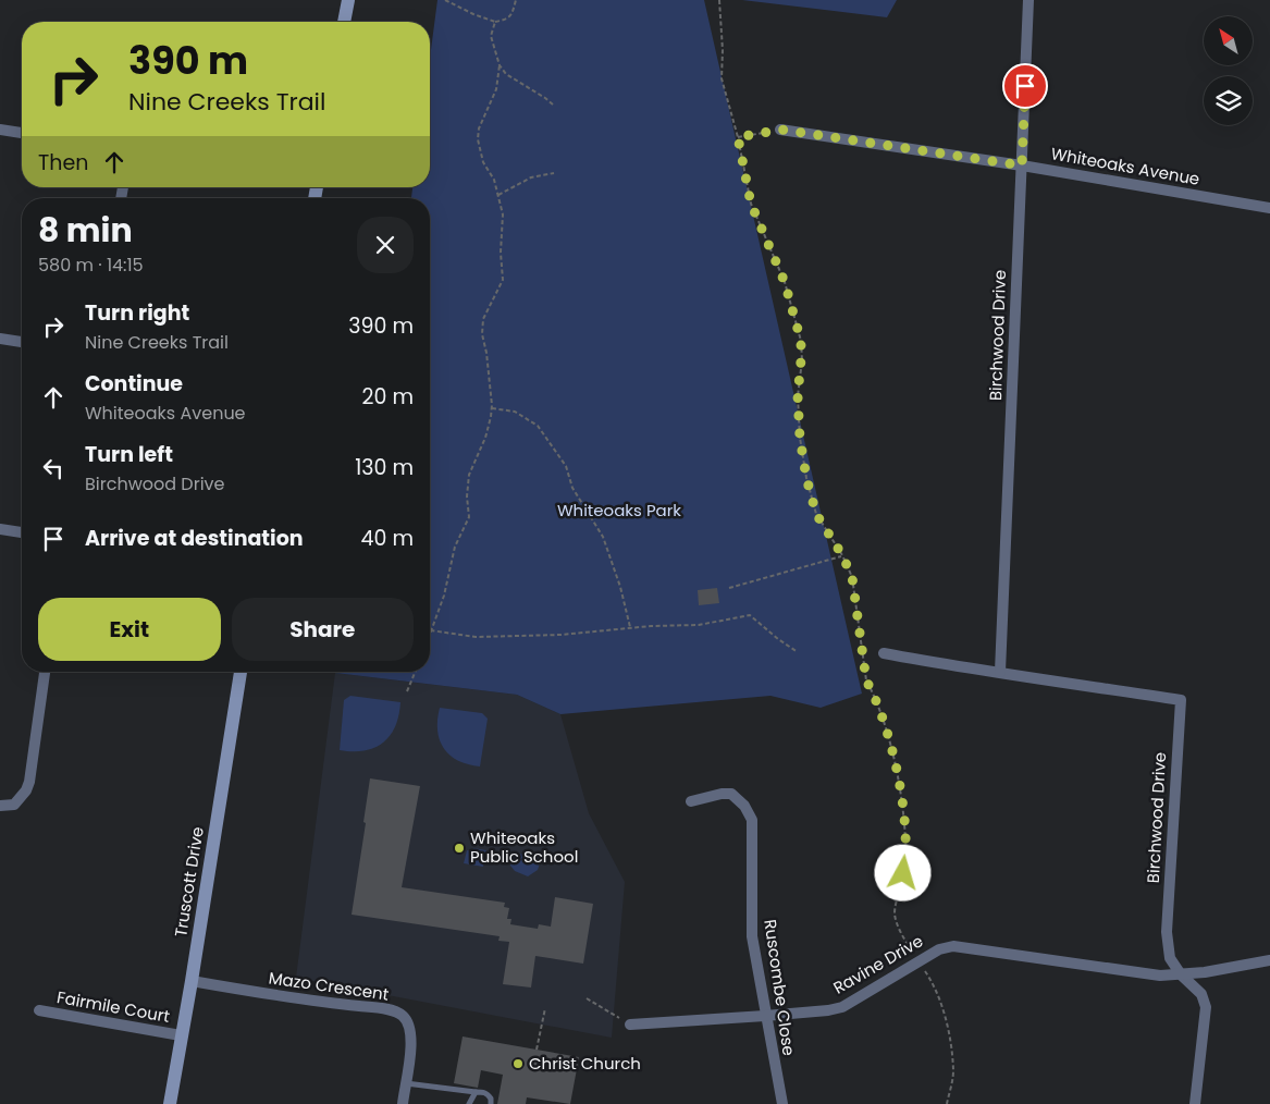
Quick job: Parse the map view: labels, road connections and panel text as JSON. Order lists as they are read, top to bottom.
{
  "streets": {
    "street": [
      "Whiteoaks Avenue",
      "Birchwood Drive",
      "Truscott Drive",
      "Ravine Drive",
      "Mazo Crescent",
      "Ruscombe Close",
      "Fairmile Court"
    ]
  },
  "crossings": [
    ["Whiteoaks Avenue", "Birchwood Drive"],
    ["Birchwood Drive", "Ravine Drive"],
    ["Truscott Drive", "Mazo Crescent"],
    ["Truscott Drive", "Fairmile Court"],
    ["Ravine Drive", "Ruscombe Close"]
  ],
  "parks": ["Whiteoaks Park"],
  "places": ["Whiteoaks Public School", "Christ Church"],
  "north": "top left",
  "page": {
    "turn": ["390 m", "Nine Creeks Trail"],
    "then": "Then",
    "heading": ["8 min", "580 m · 14:15"],
    "list": [
      {
        "name": "Turn right",
        "note": "Nine Creeks Trail",
        "value": "390 m"
      },
      {
        "name": "Continue",
        "note": "Whiteoaks Avenue",
        "value": "20 m"
      },
      {
        "name": "Turn left",
        "note": "Birchwood Drive",
        "value": "130 m"
      },
      {
        "name": "Arrive at destination",
        "value": "40 m"
      }
    ],
    "buttons": ["Exit", "Share"]
  }
}
